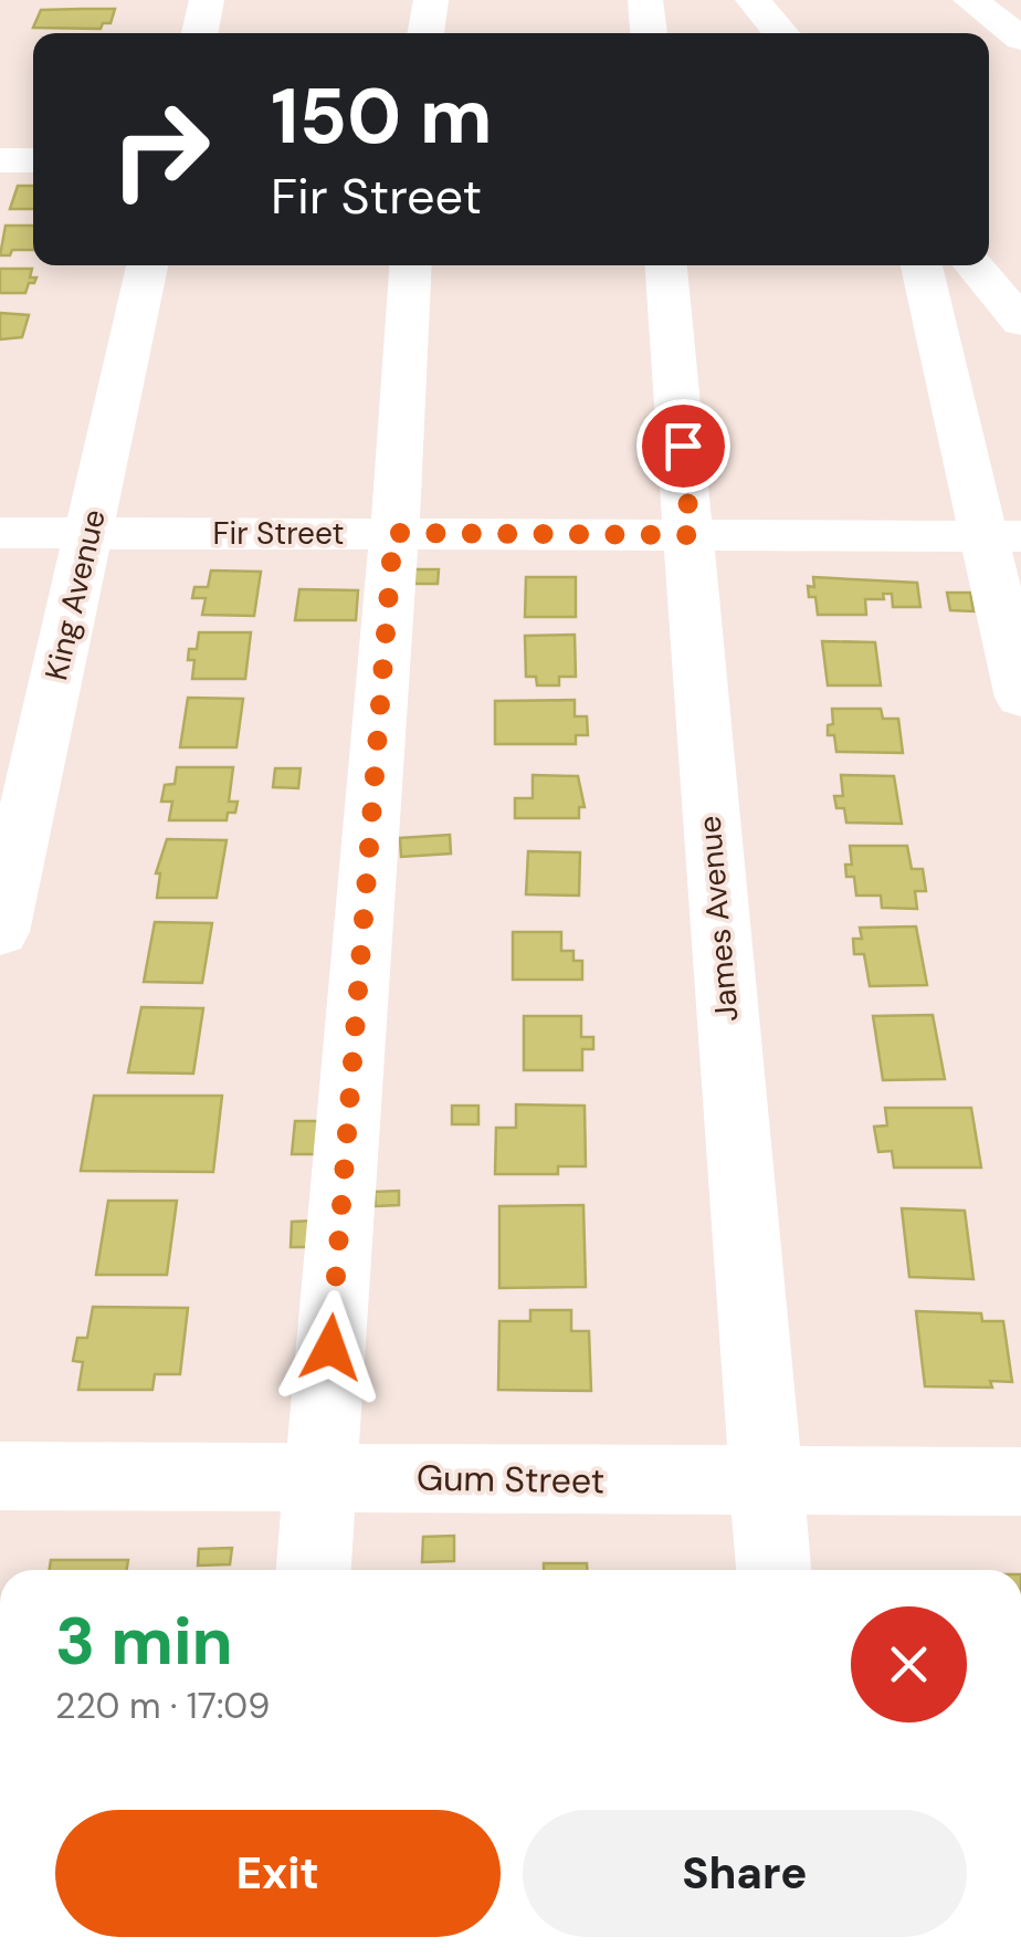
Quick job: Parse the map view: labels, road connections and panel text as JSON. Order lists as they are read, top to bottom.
{
  "streets": {
    "street": [
      "Fir Street",
      "King Avenue",
      "James Avenue",
      "Gum Street"
    ]
  },
  "crossings": [
    ["Fir Street", "King Avenue"],
    ["Fir Street", "James Avenue"],
    ["James Avenue", "Gum Street"]
  ],
  "page": {
    "turn": ["150 m", "Fir Street"],
    "heading": ["3 min", "220 m · 17:09"],
    "buttons": ["Exit", "Share"]
  }
}
